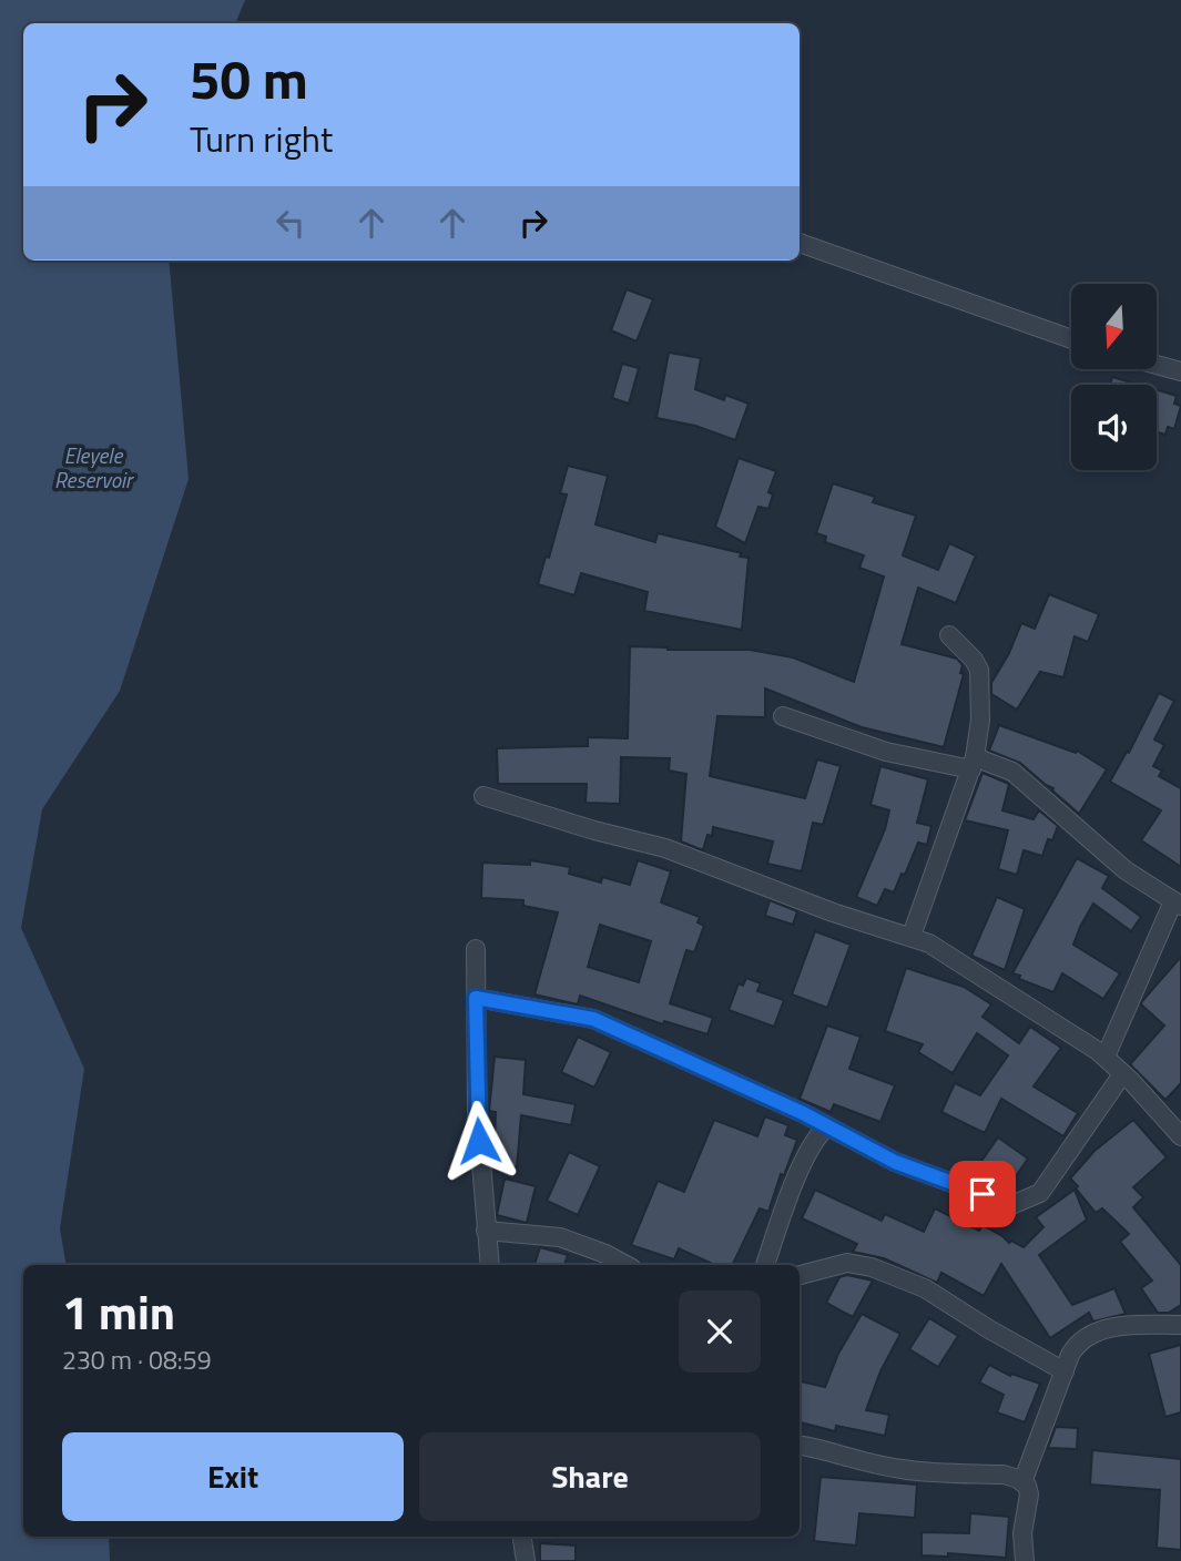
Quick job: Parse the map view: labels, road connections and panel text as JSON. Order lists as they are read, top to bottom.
{
  "water": ["Eleyele Reservoir"],
  "north": "bottom",
  "page": {
    "turn": ["50 m", "Turn right"],
    "heading": ["1 min", "230 m · 08:59"],
    "buttons": ["Exit", "Share"]
  }
}
